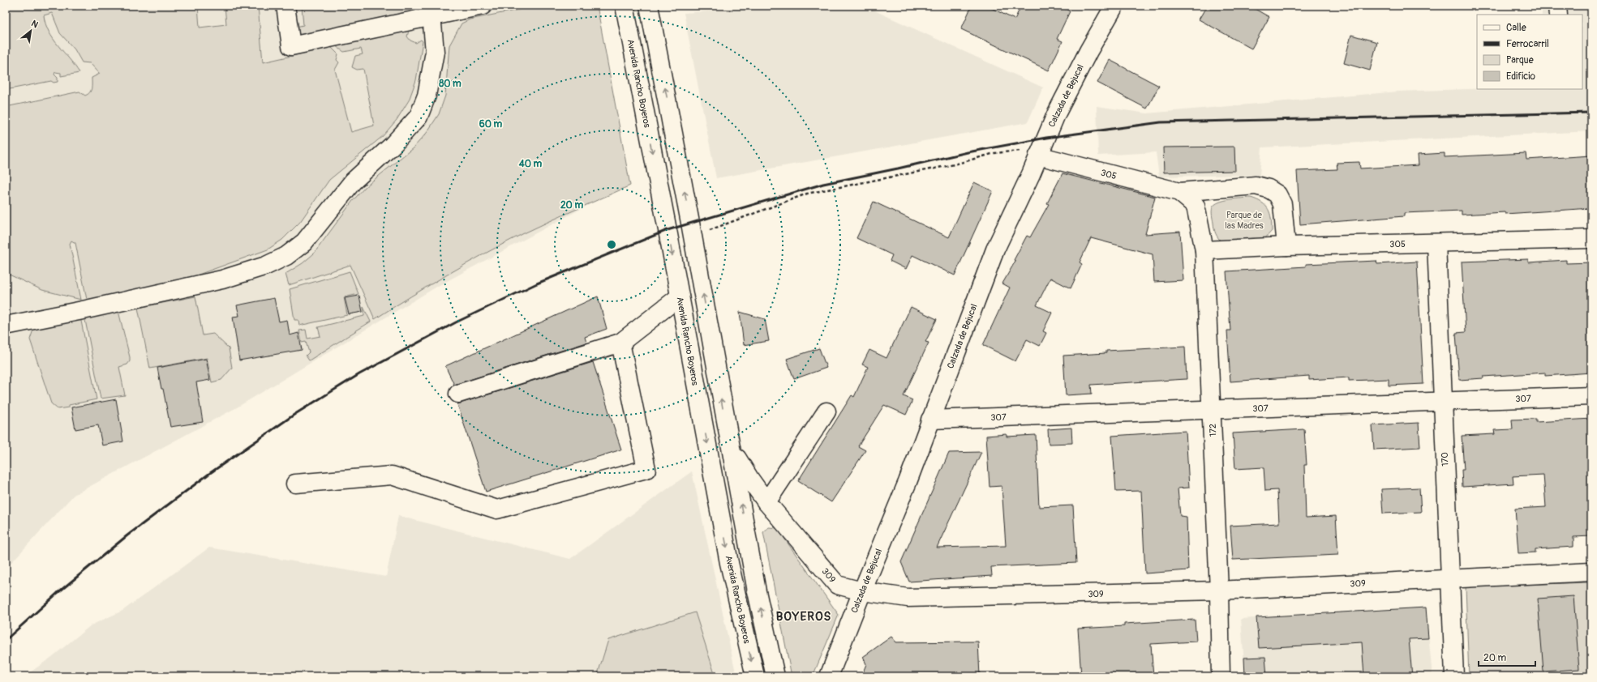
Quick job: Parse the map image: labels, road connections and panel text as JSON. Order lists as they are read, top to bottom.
{
  "streets": {
    "street": [
      "Avenida Rancho Boyeros",
      "Calzada de Bejucal",
      "305",
      "307",
      "172",
      "170",
      "309"
    ]
  },
  "crossings": [
    ["Avenida Rancho Boyeros", "309"],
    ["Calzada de Bejucal", "305"],
    ["Calzada de Bejucal", "307"],
    ["Calzada de Bejucal", "309"],
    ["305", "172"],
    ["305", "170"],
    ["307", "172"],
    ["307", "170"],
    ["172", "309"],
    ["170", "309"]
  ],
  "districts": ["BOYEROS"],
  "parks": ["Parque de las Madres"],
  "legend": [
    "Calle",
    "Ferrocarril",
    "Parque",
    "Edificio"
  ],
  "scale_bar": "20 m",
  "north": "top right",
  "rings": [
    "80 m",
    "60 m",
    "40 m",
    "20 m"
  ]
}
